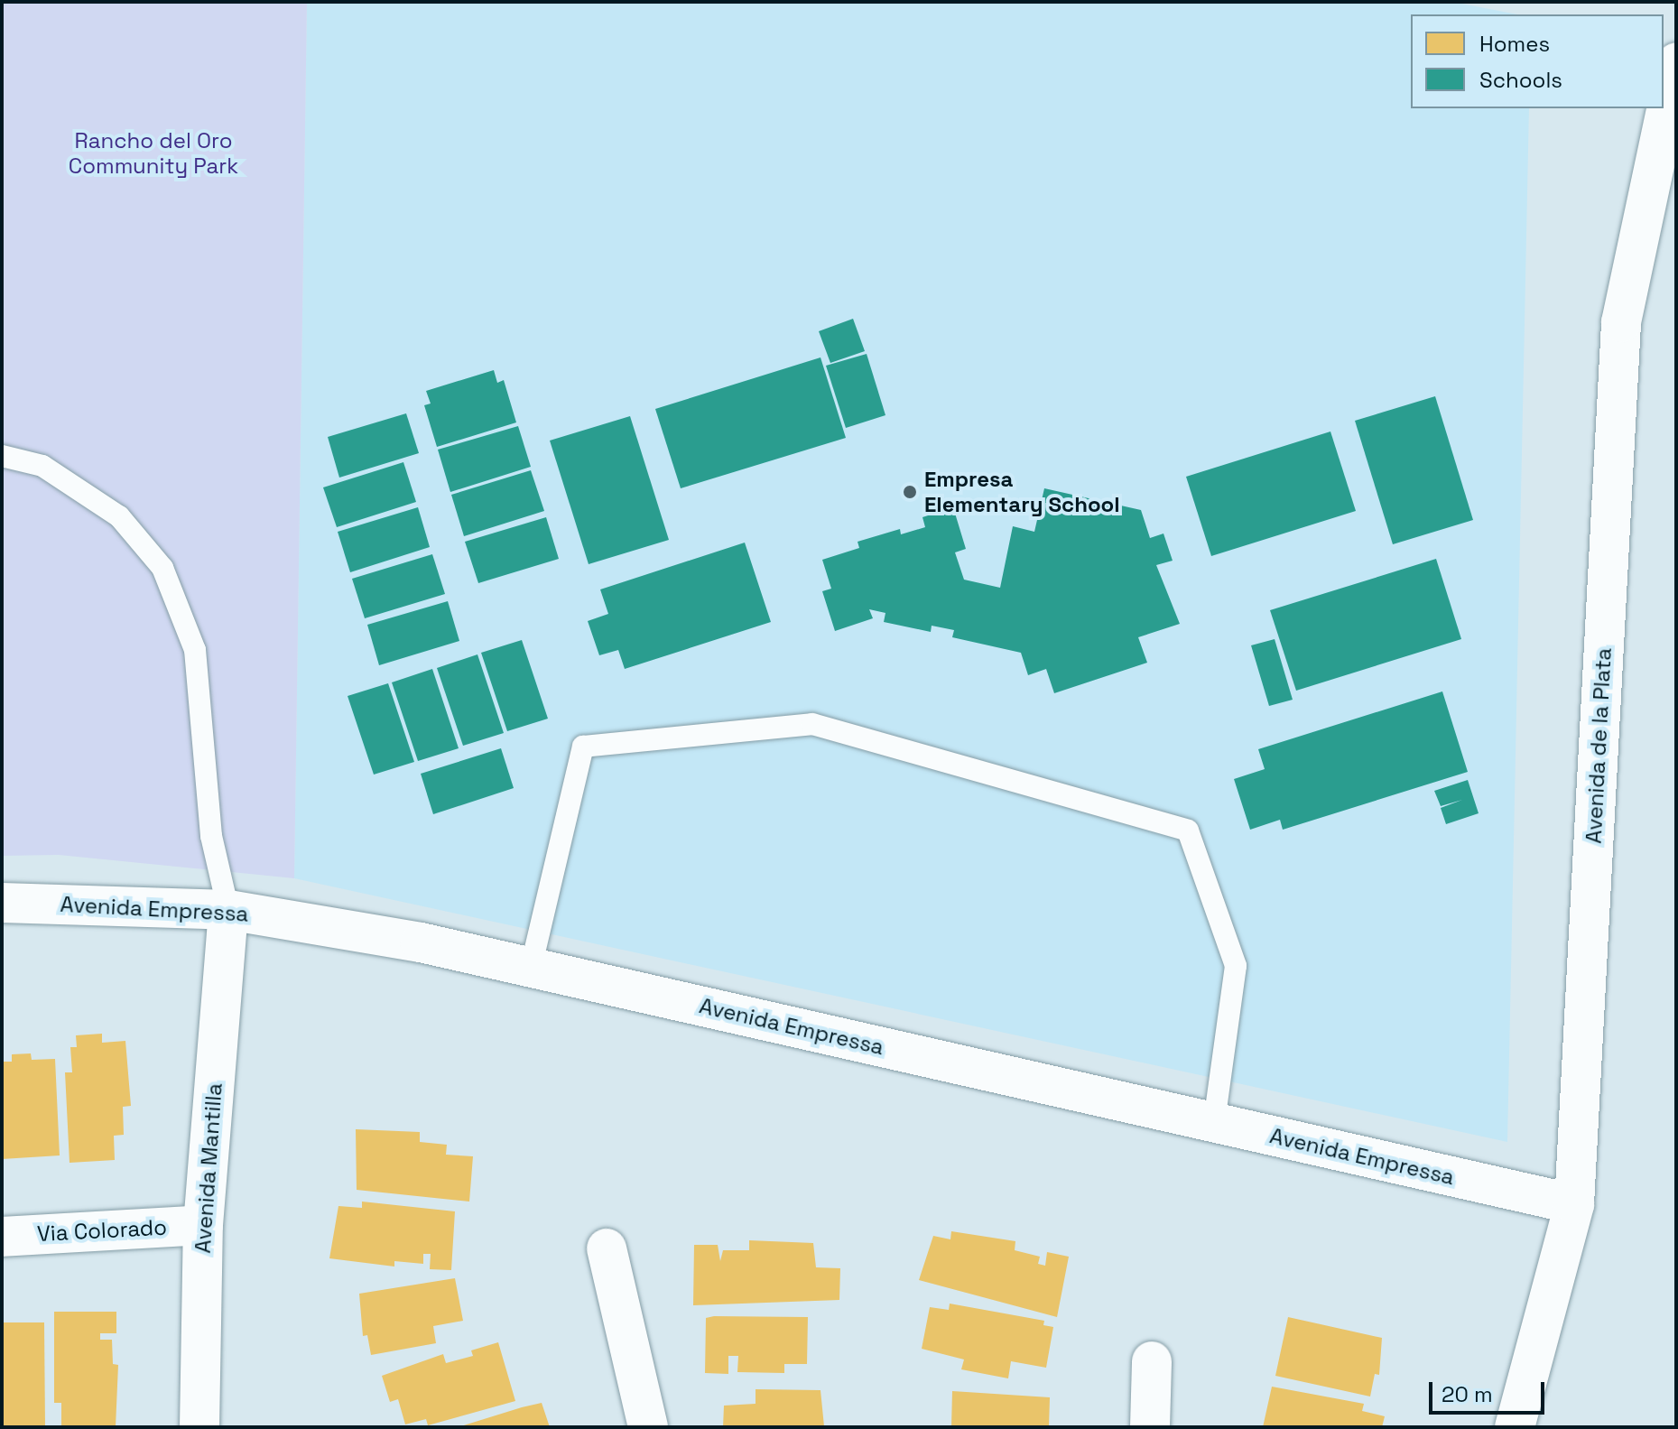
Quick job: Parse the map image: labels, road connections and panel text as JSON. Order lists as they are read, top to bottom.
{
  "streets": {
    "street": [
      "Avenida de la Plata",
      "Avenida Empressa",
      "Avenida Mantilla",
      "Via Colorado"
    ]
  },
  "crossings": [
    ["Avenida de la Plata", "Avenida Empressa"],
    ["Avenida Empressa", "Avenida Mantilla"],
    ["Avenida Mantilla", "Via Colorado"]
  ],
  "parks": ["Rancho del Oro Community Park"],
  "places": ["Empresa Elementary School"],
  "legend": ["Homes", "Schools"],
  "scale_bar": "20 m"
}
